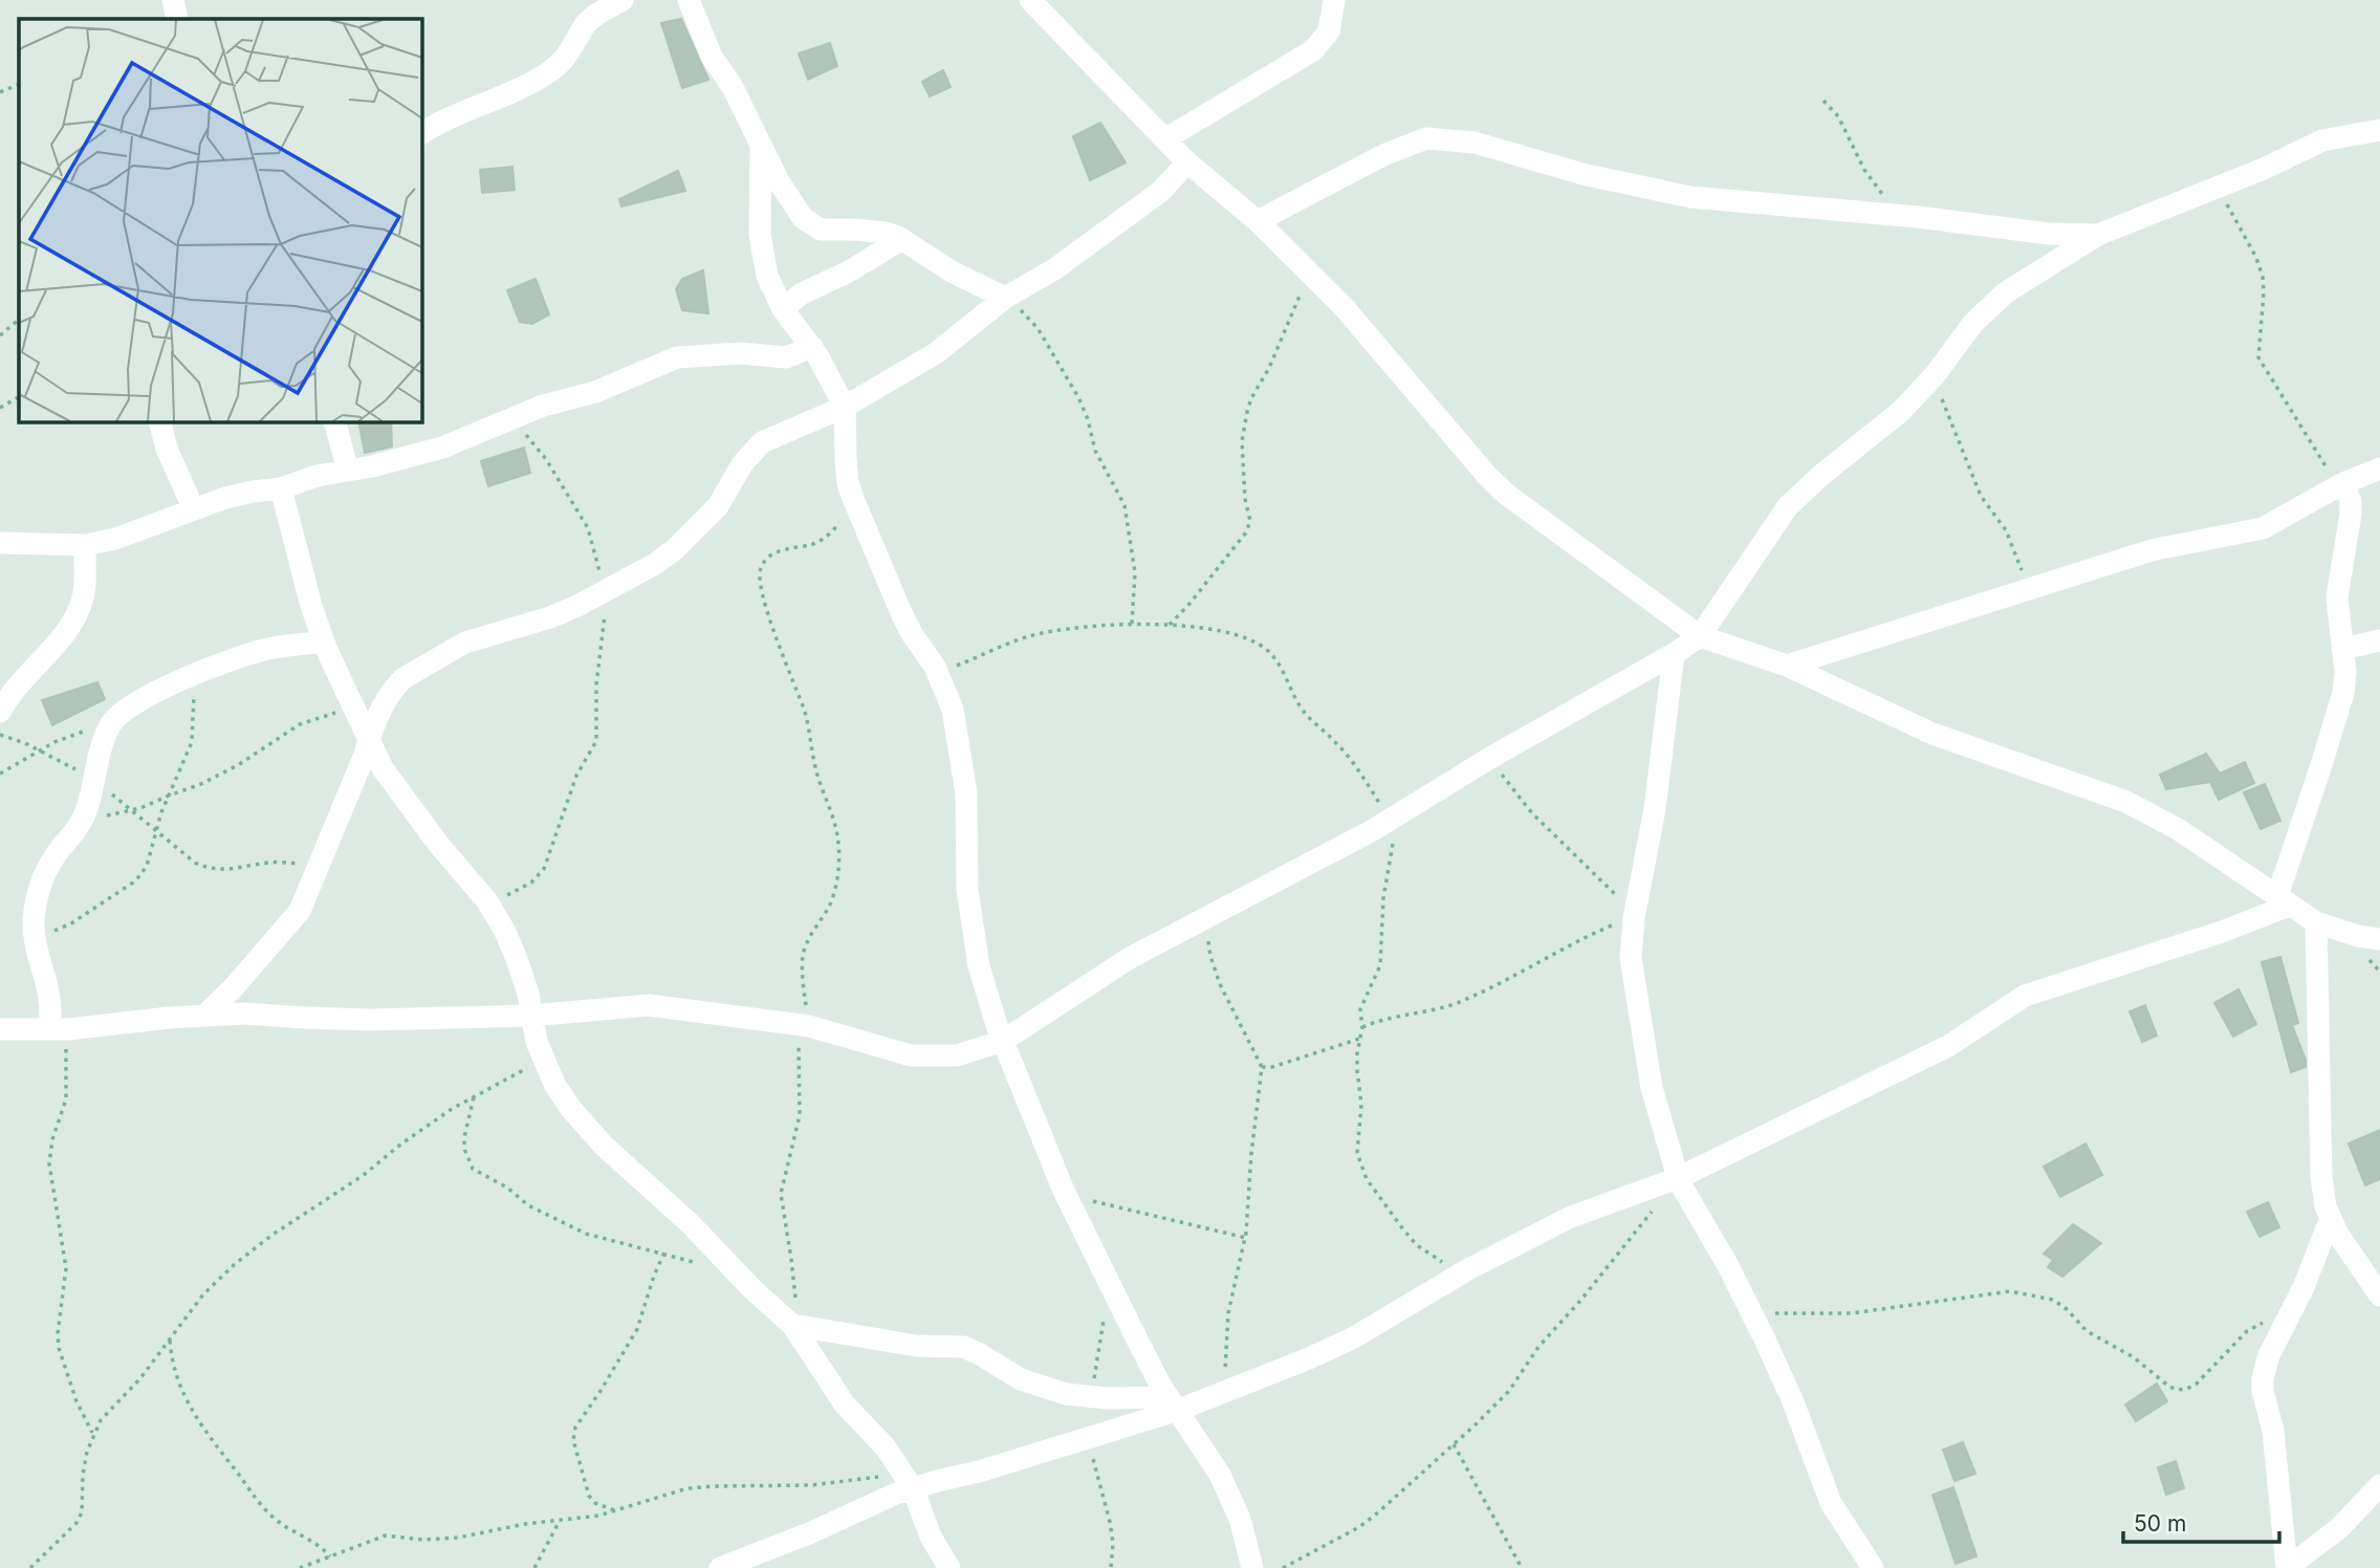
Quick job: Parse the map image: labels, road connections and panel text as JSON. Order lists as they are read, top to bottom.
{
  "scale_bar": "50 m"
}
